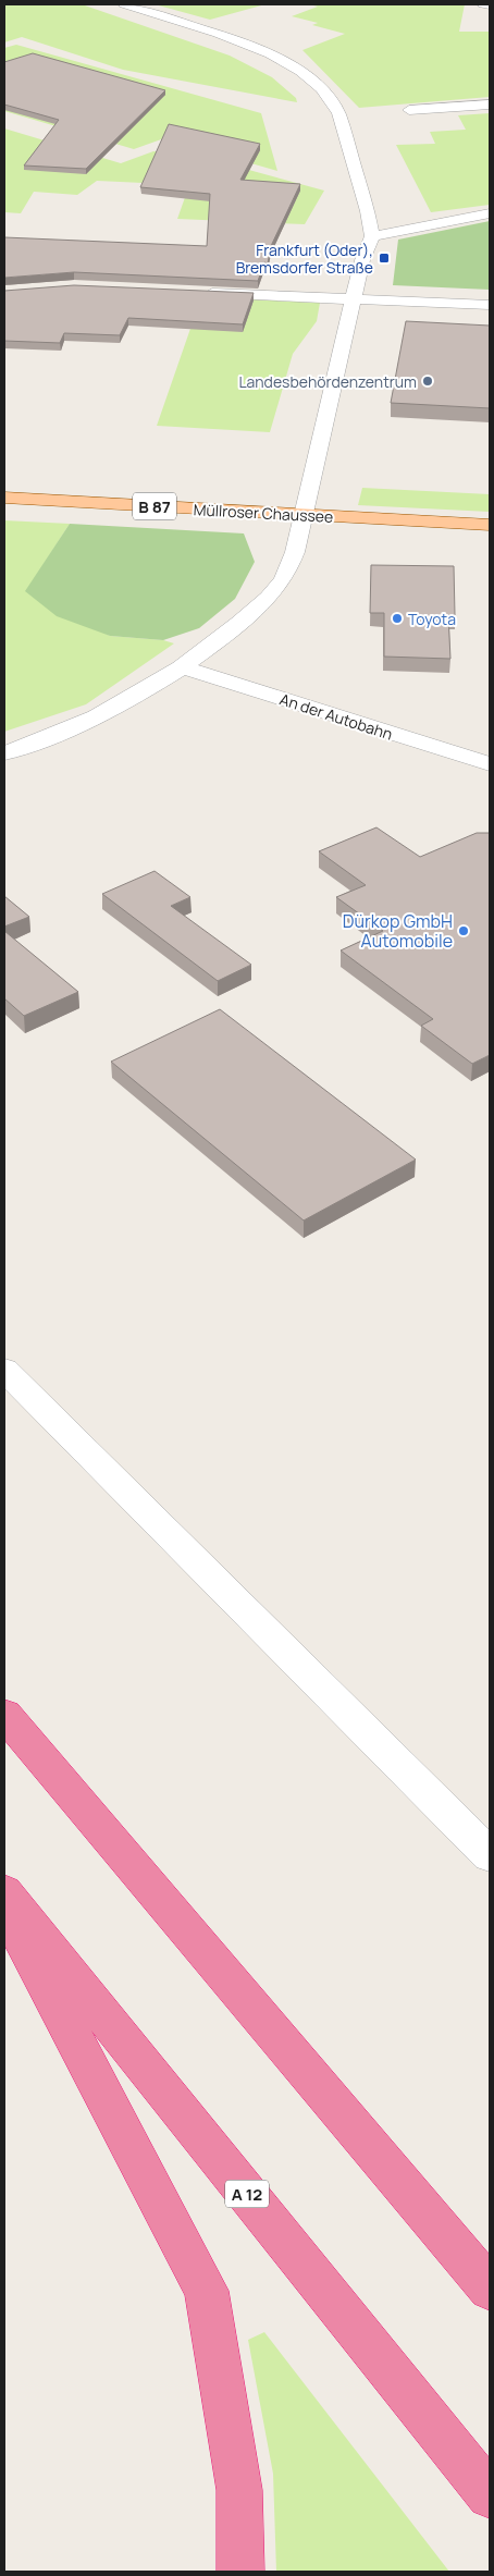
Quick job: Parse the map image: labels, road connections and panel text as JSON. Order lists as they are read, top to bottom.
{
  "streets": {
    "highway": ["A 12"],
    "main road": ["B 87", "Müllroser Chaussee"],
    "street": ["An der Autobahn"]
  },
  "places": {
    "transit": ["Frankfurt (Oder), Bremsdorfer Straße"],
    "other": ["Landesbehördenzentrum", "Toyota", "Dürkop GmbH Automobile"]
  }
}
